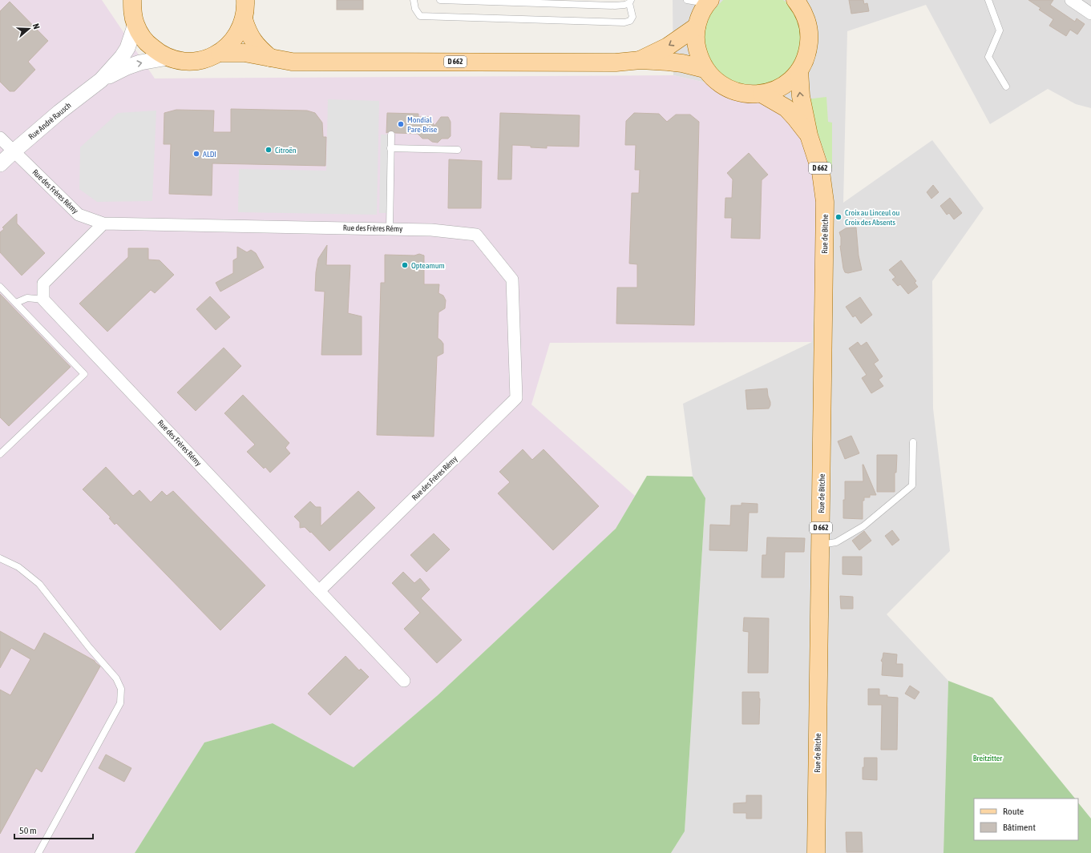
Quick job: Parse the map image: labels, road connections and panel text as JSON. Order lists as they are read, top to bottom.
{
  "streets": {
    "main road": ["D 662", "Rue de Bitche"],
    "street": ["Rue André Rausch", "Rue des Frères Rémy"]
  },
  "crossings": [
    ["D 662", "Rue de Bitche"],
    ["Rue André Rausch", "Rue des Frères Rémy"]
  ],
  "parks": ["Breitzitter"],
  "places": [
    "Mondial Pare-Brise",
    "Citroën",
    "ALDI",
    "Croix au Linceul ou Croix des Absents",
    "Opteamum"
  ],
  "legend": ["Route", "Bâtiment"],
  "scale_bar": "50 m",
  "north": "right"
}
